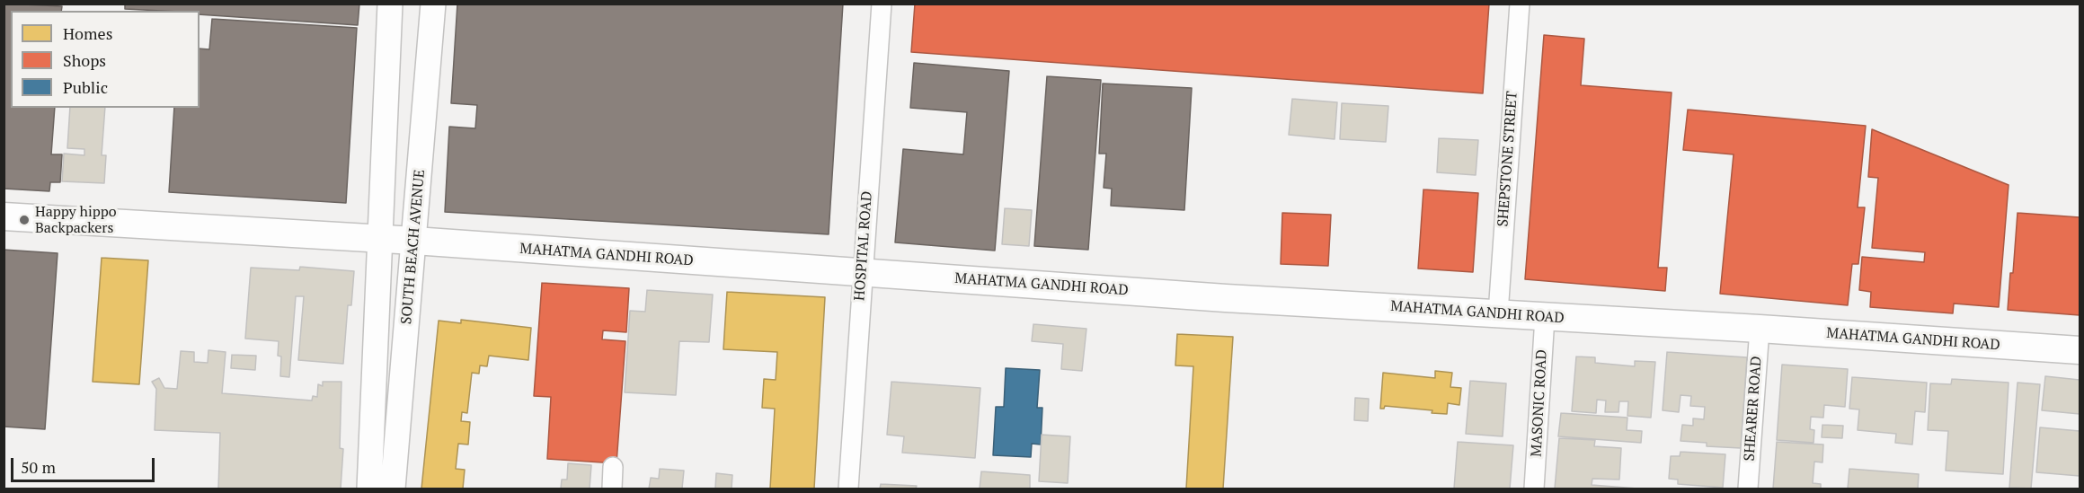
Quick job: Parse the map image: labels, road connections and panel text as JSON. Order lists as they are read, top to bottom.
{
  "streets": {
    "main road": ["MAHATMA GANDHI ROAD"],
    "street": [
      "SHEPSTONE STREET",
      "HOSPITAL ROAD",
      "SOUTH BEACH AVENUE",
      "MASONIC ROAD",
      "SHEARER ROAD"
    ]
  },
  "crossings": [
    ["SHEPSTONE STREET", "MAHATMA GANDHI ROAD"],
    ["HOSPITAL ROAD", "MAHATMA GANDHI ROAD"],
    ["SOUTH BEACH AVENUE", "MAHATMA GANDHI ROAD"],
    ["MAHATMA GANDHI ROAD", "MASONIC ROAD"],
    ["MAHATMA GANDHI ROAD", "SHEARER ROAD"]
  ],
  "places": ["Happy hippo Backpackers"],
  "legend": ["Homes", "Shops", "Public"],
  "scale_bar": "50 m"
}
